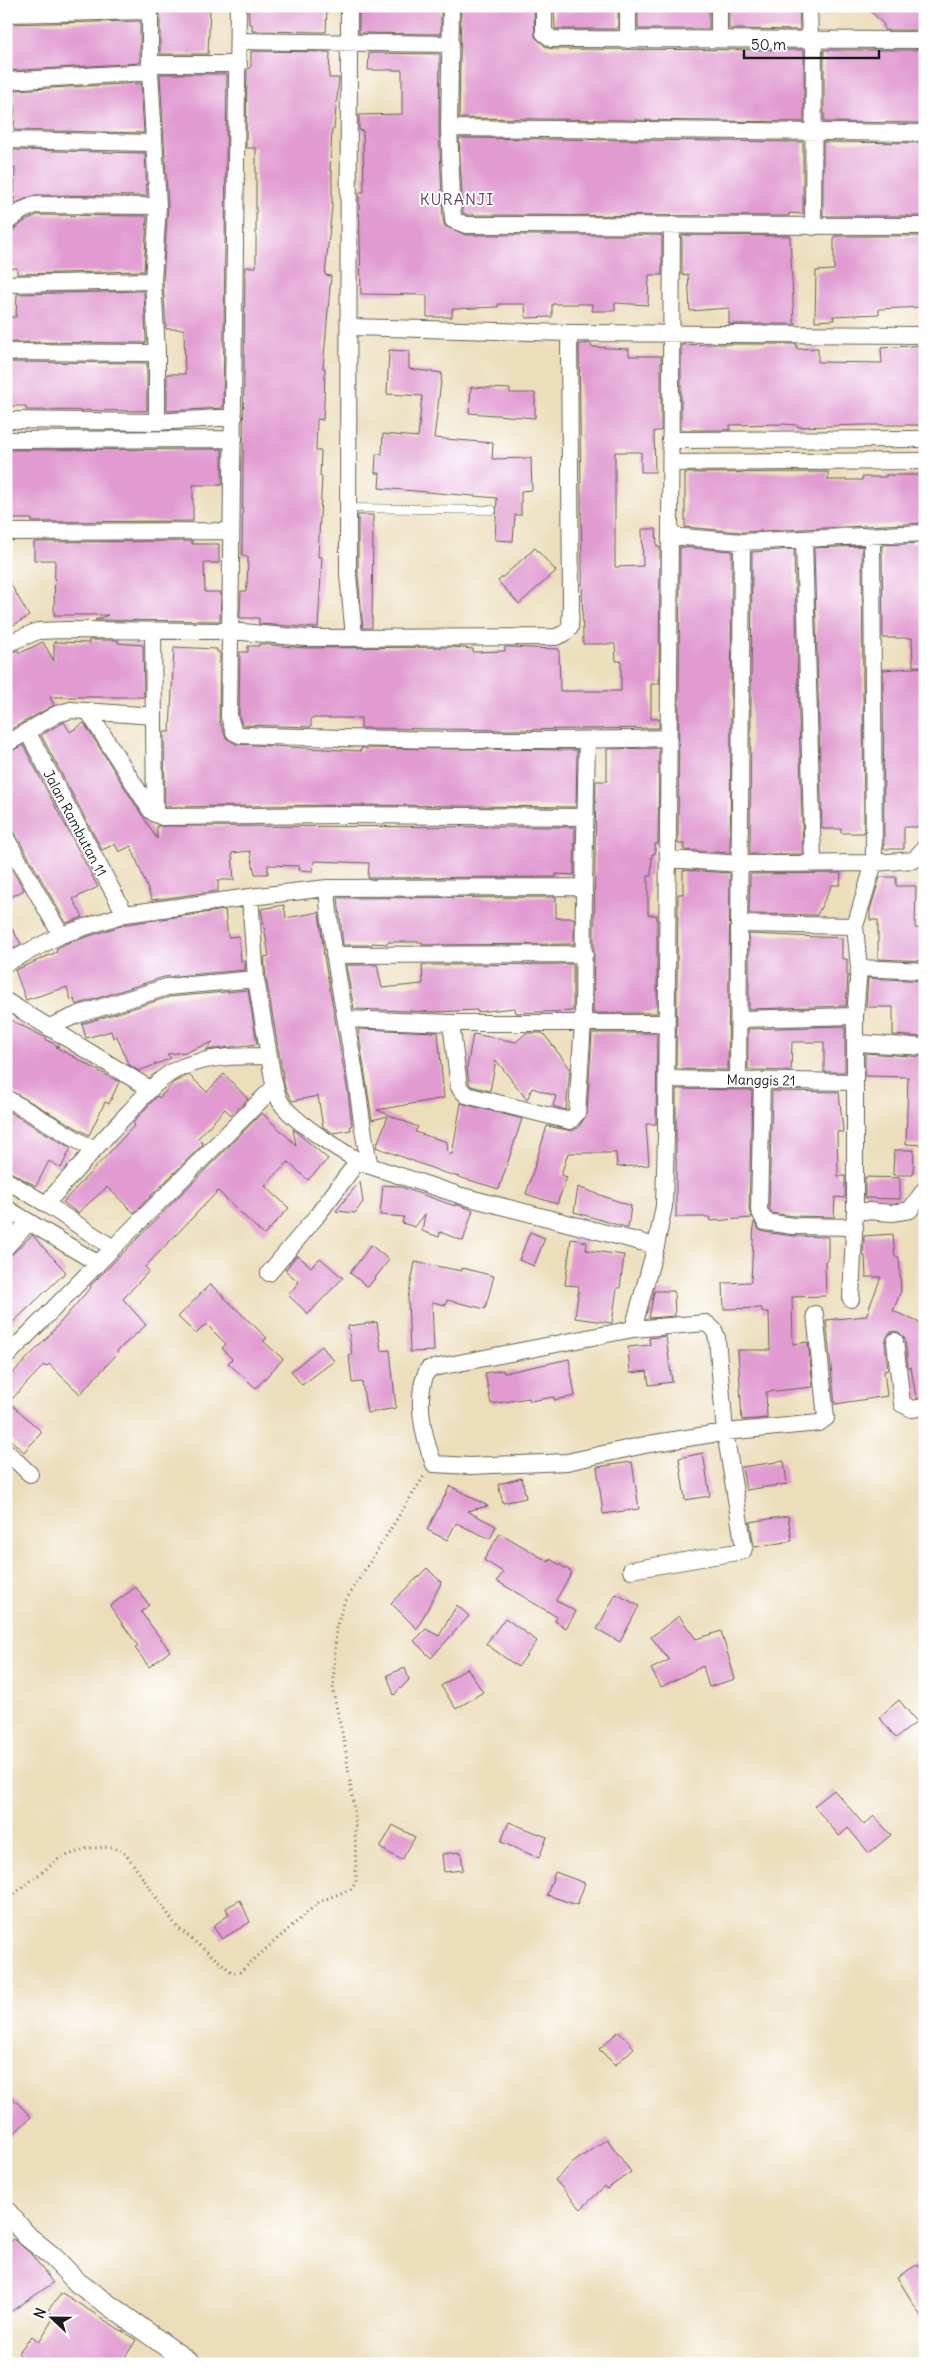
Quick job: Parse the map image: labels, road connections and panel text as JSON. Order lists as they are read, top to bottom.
{
  "streets": {
    "street": ["Jalan Rambutan 11", "Manggis 21"]
  },
  "districts": ["KURANJI"],
  "scale_bar": "50 m",
  "north": "left"
}
